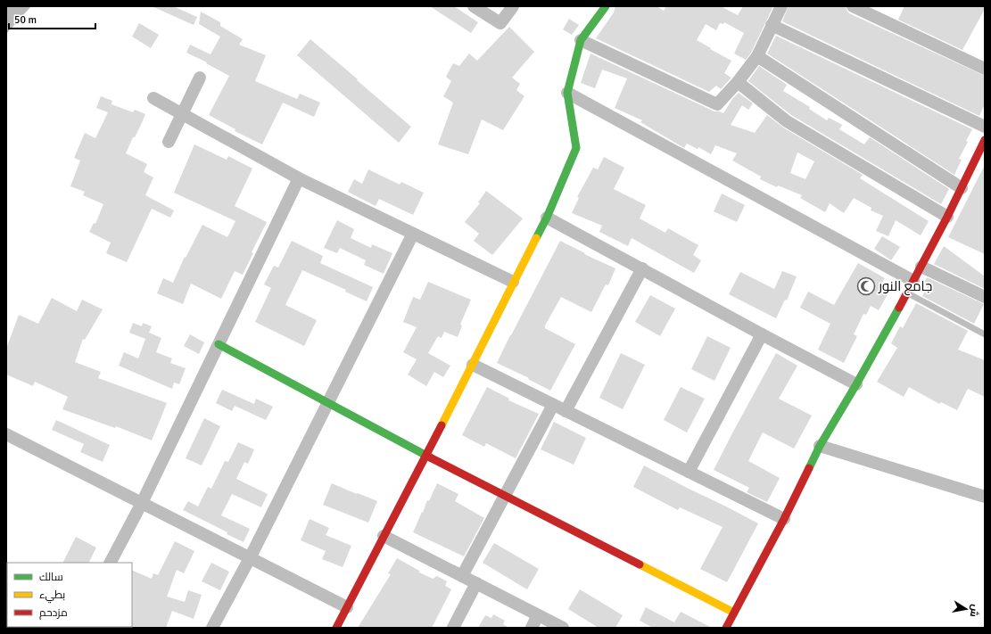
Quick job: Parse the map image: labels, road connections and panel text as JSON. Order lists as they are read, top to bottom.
{
  "places": {
    "mosque": ["جامع النور"]
  },
  "legend": ["سالك", "بطيء", "مزدحم"],
  "scale_bar": "50 m",
  "north": "right"
}
